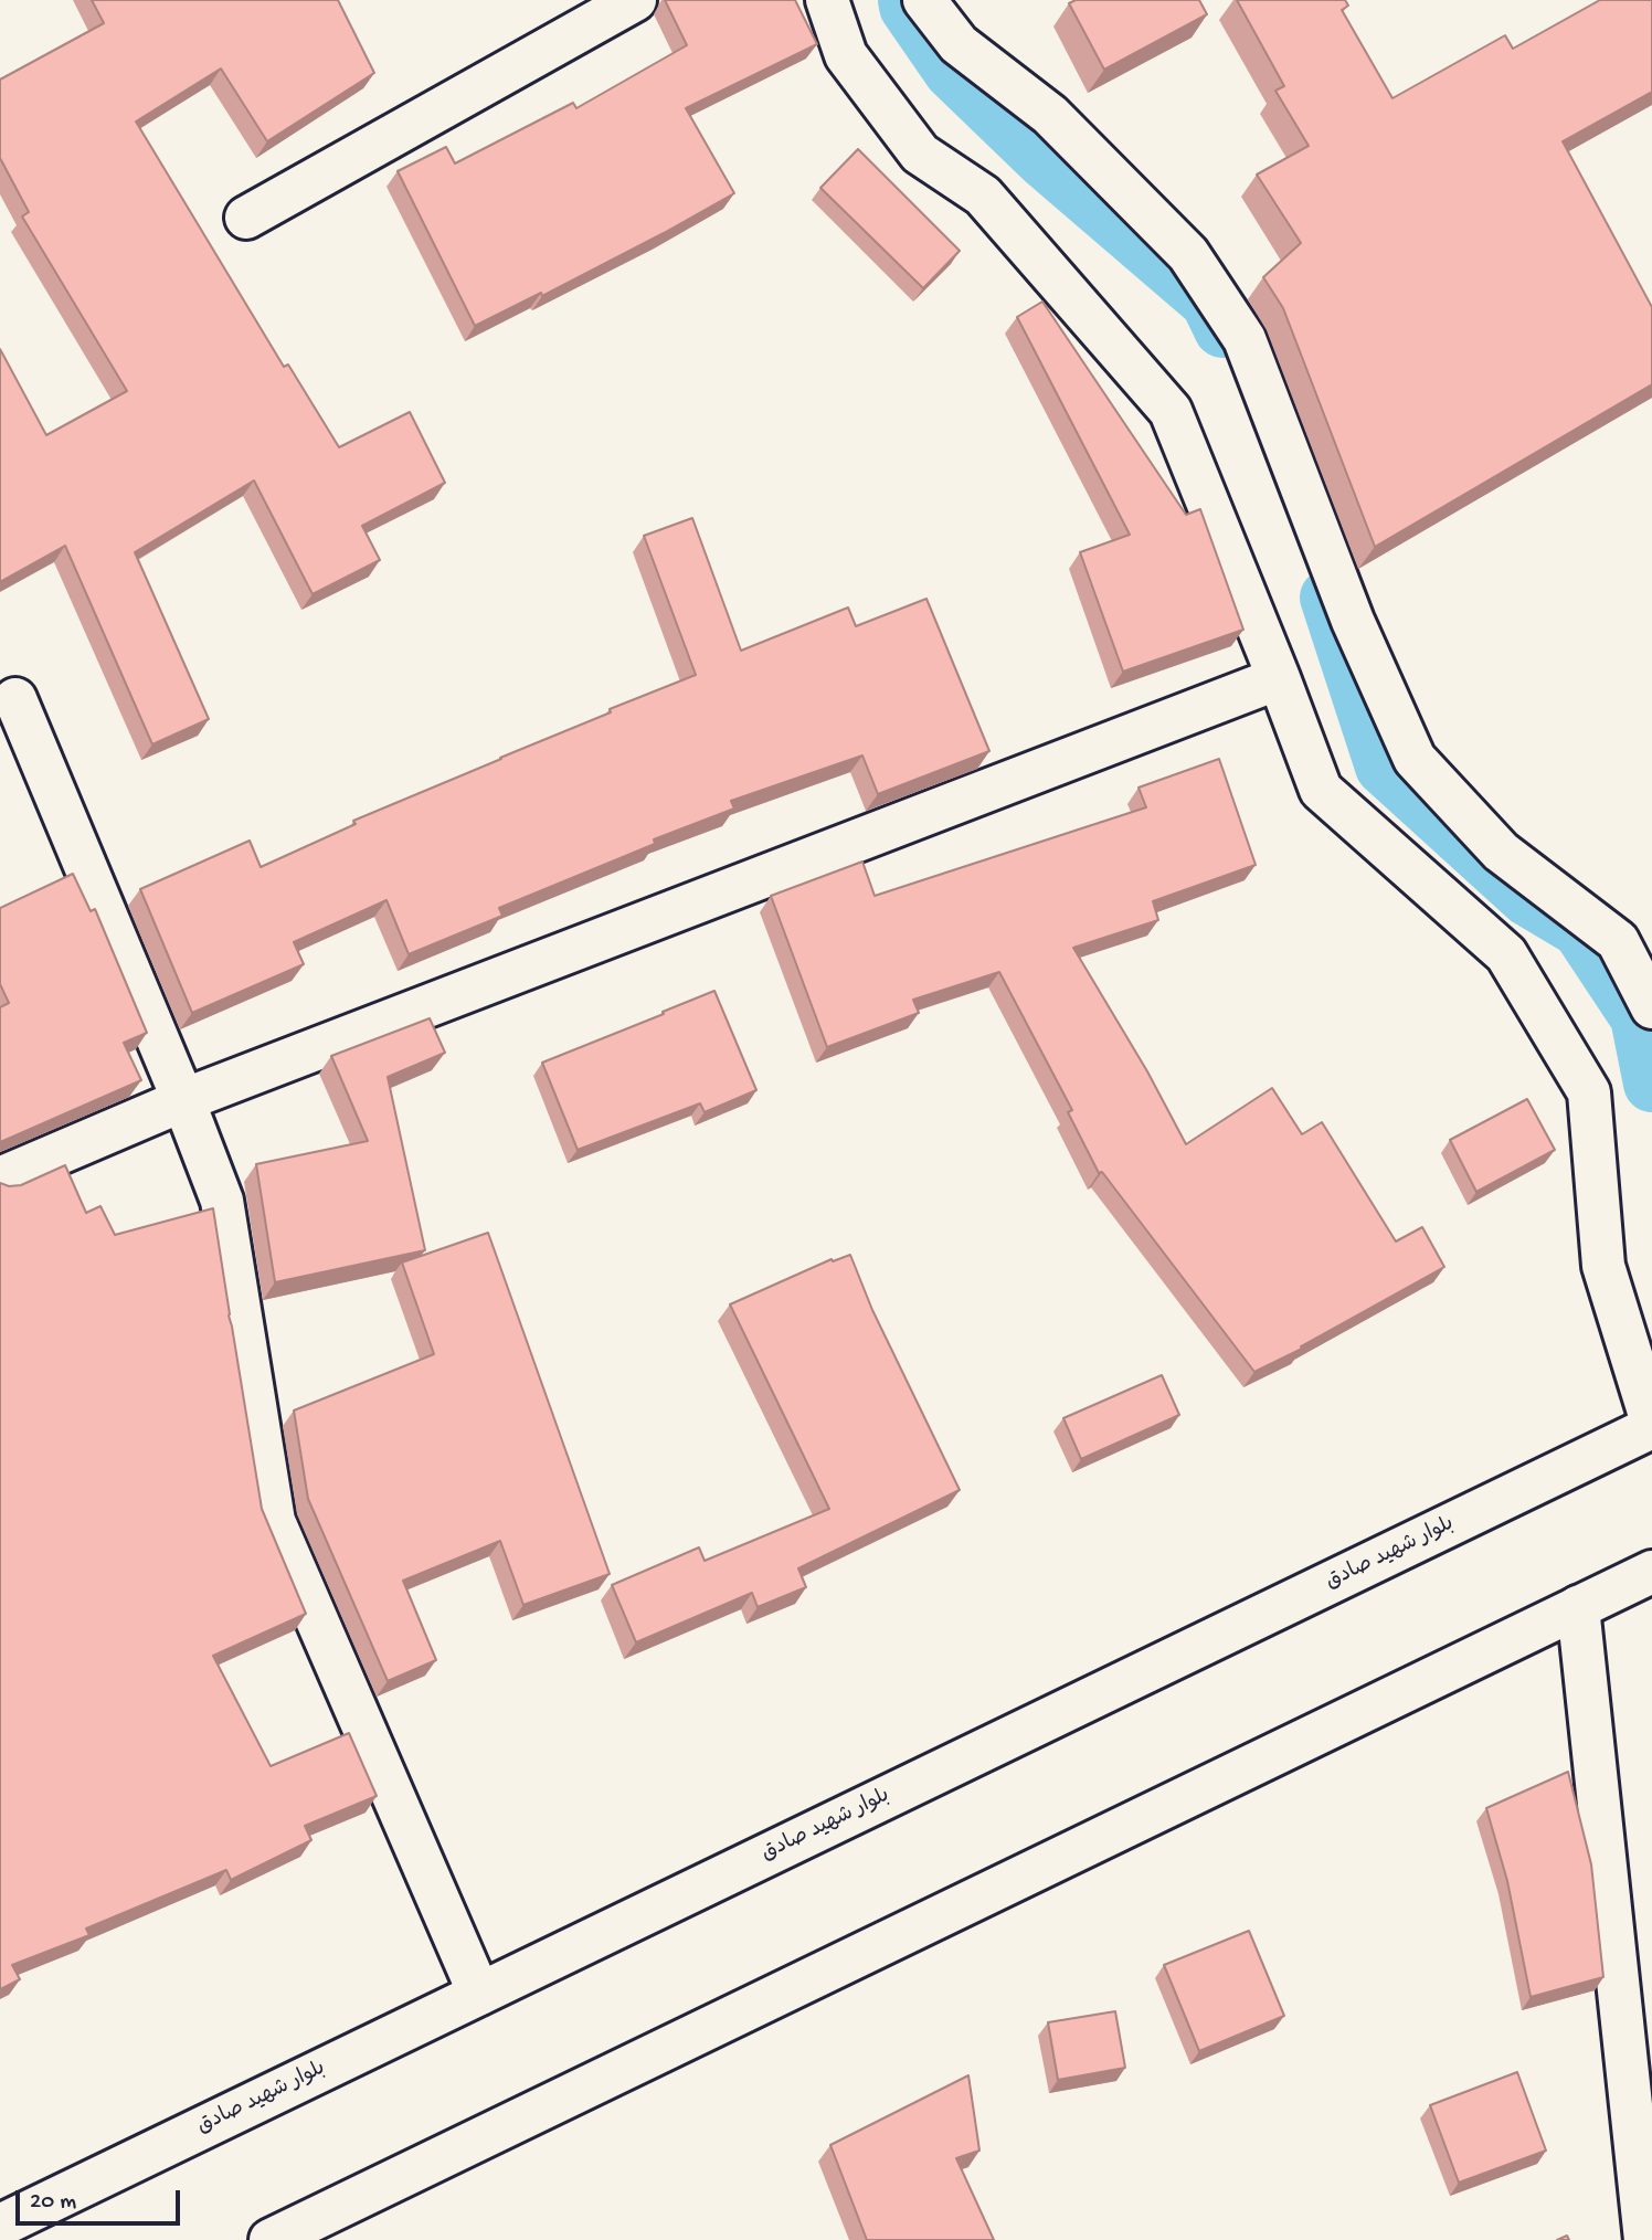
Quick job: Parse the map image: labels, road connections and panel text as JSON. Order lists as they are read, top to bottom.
{
  "streets": {
    "street": ["بلوار شهید صادق"]
  },
  "scale_bar": "20 m"
}
